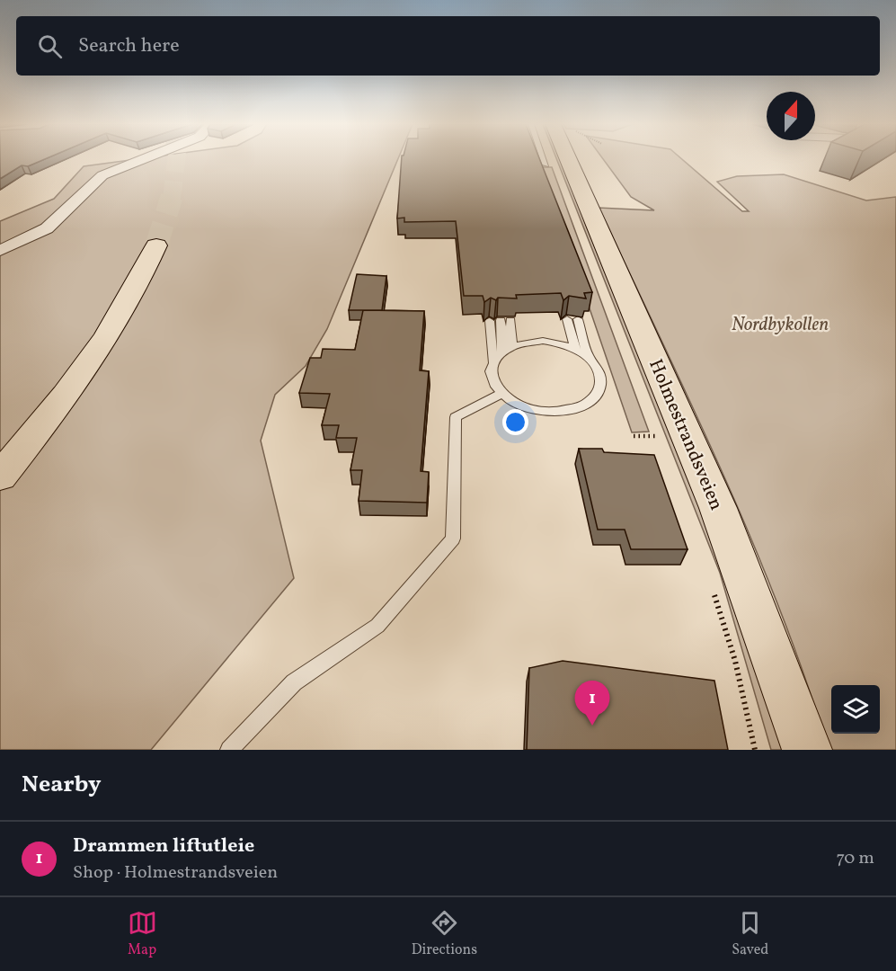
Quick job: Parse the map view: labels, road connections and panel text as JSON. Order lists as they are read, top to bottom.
{
  "streets": {
    "main road": ["Holmestrandsveien"]
  },
  "parks": ["Nordbykollen"],
  "north": "top",
  "page": {
    "search": "Search here",
    "pins": "1",
    "heading": "Nearby",
    "list": [
      {
        "mark": "1",
        "name": "Drammen liftutleie",
        "note": "Shop · Holmestrandsveien",
        "value": "70 m"
      }
    ],
    "nav": ["Map", "Directions", "Saved"]
  }
}
